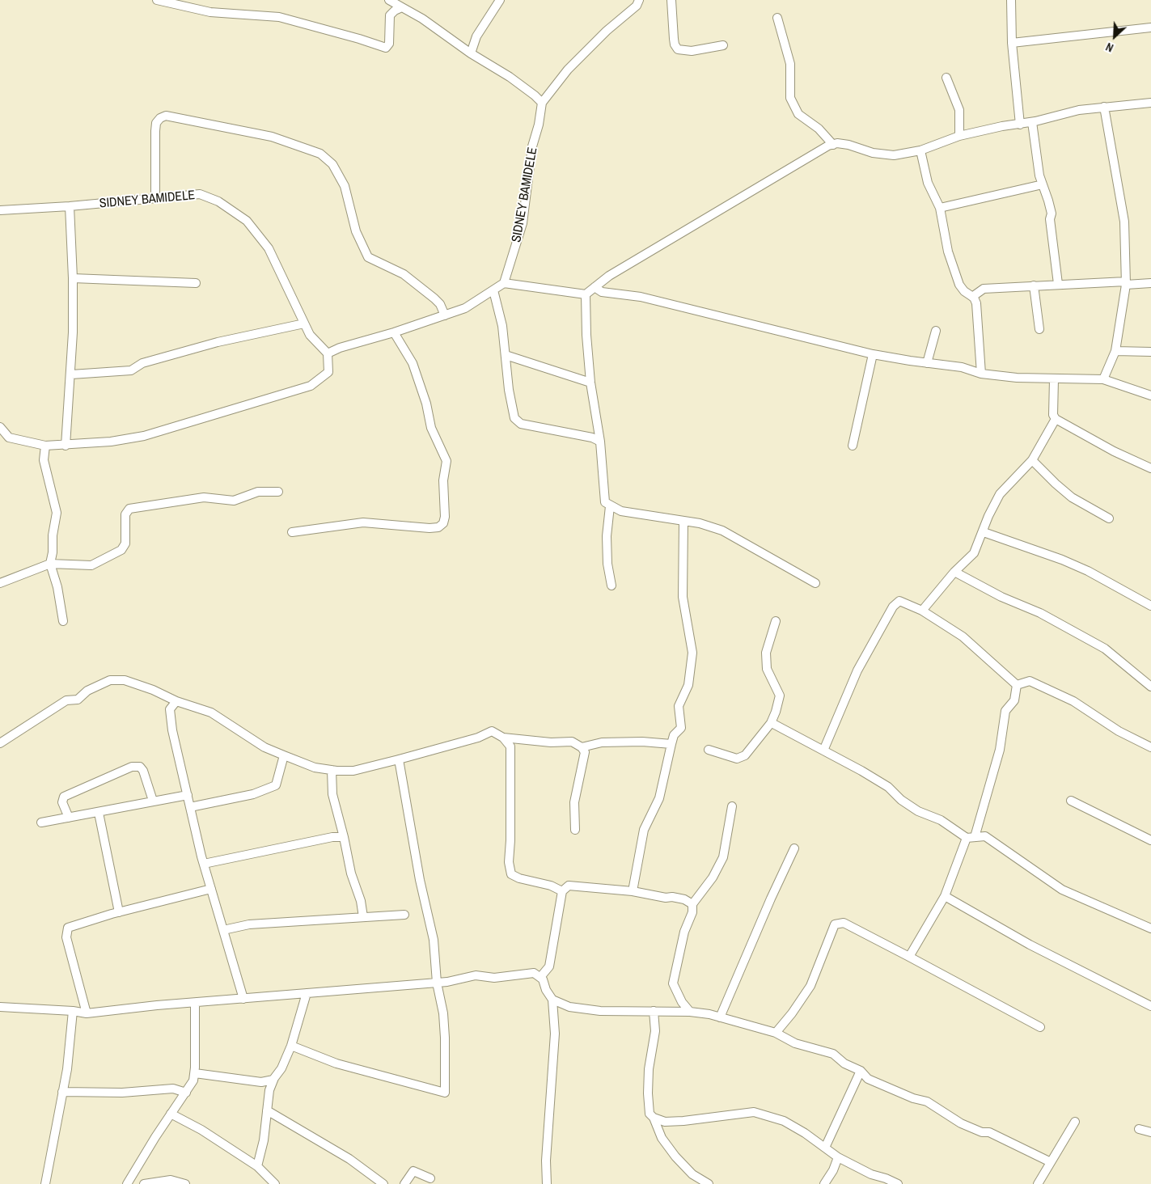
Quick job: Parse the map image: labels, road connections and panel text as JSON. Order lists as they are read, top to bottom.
{
  "streets": {
    "street": ["SIDNEY BAMIDELE"]
  },
  "north": "bottom left"
}
